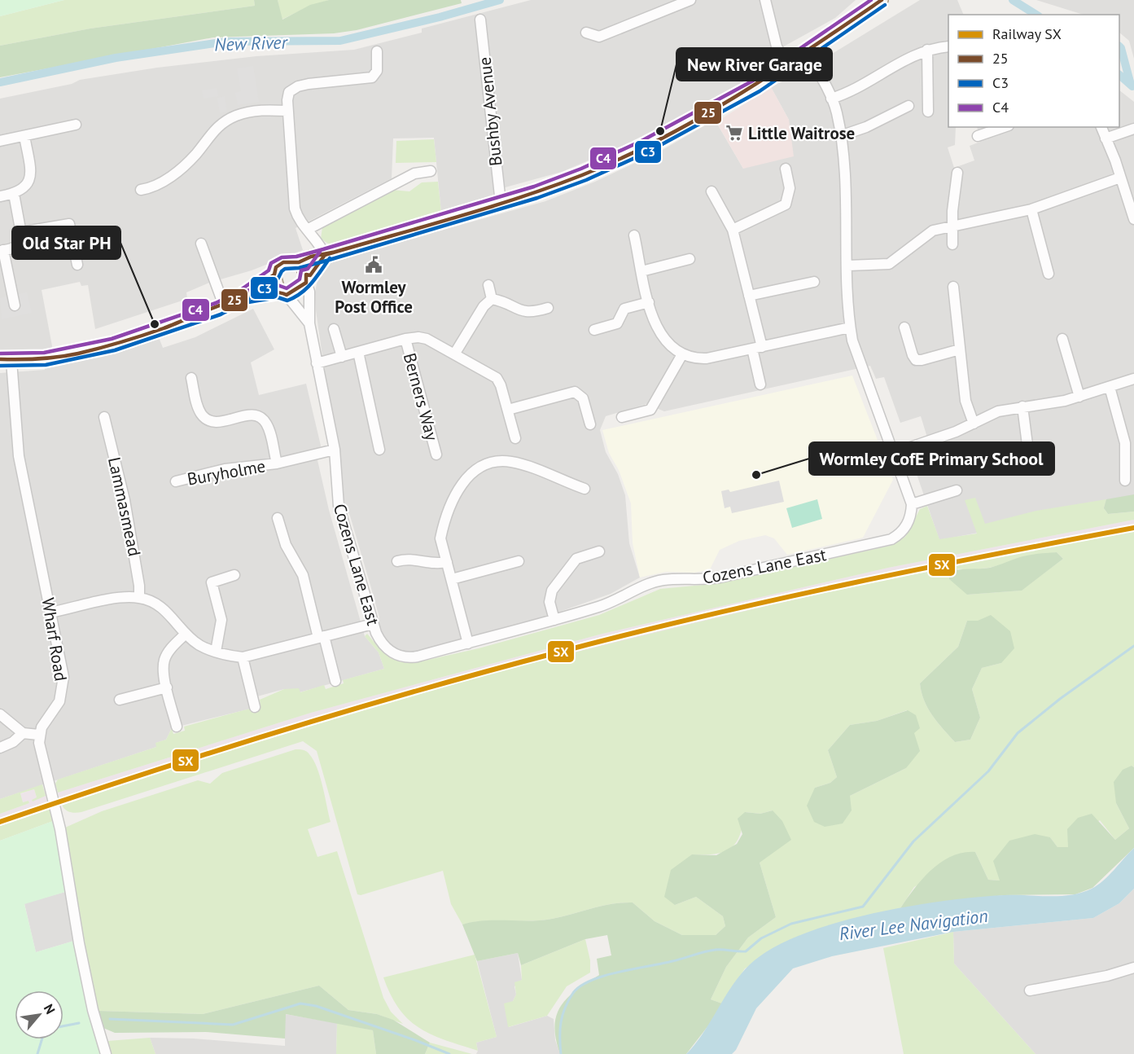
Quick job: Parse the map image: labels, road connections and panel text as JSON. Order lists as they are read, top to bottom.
{
  "streets": {
    "street": [
      "Bushby Avenue",
      "Berners Way",
      "Buryholme",
      "Lammasmead",
      "Cozens Lane East",
      "Wharf Road"
    ]
  },
  "crossings": [
    ["Berners Way", "Cozens Lane East"],
    ["Buryholme", "Cozens Lane East"]
  ],
  "water": ["New River", "River Lee Navigation"],
  "places": {
    "other": ["New River Garage", "Old Star PH", "Wormley CofE Primary School"],
    "supermarket": ["Little Waitrose"],
    "public building": ["Wormley Post Office"]
  },
  "lines": [
    "transit line 25",
    "transit line C4",
    "transit line C3",
    "rail line SX"
  ],
  "legend": [
    "Railway SX",
    "25",
    "C3",
    "C4"
  ],
  "north": "top right"
}
